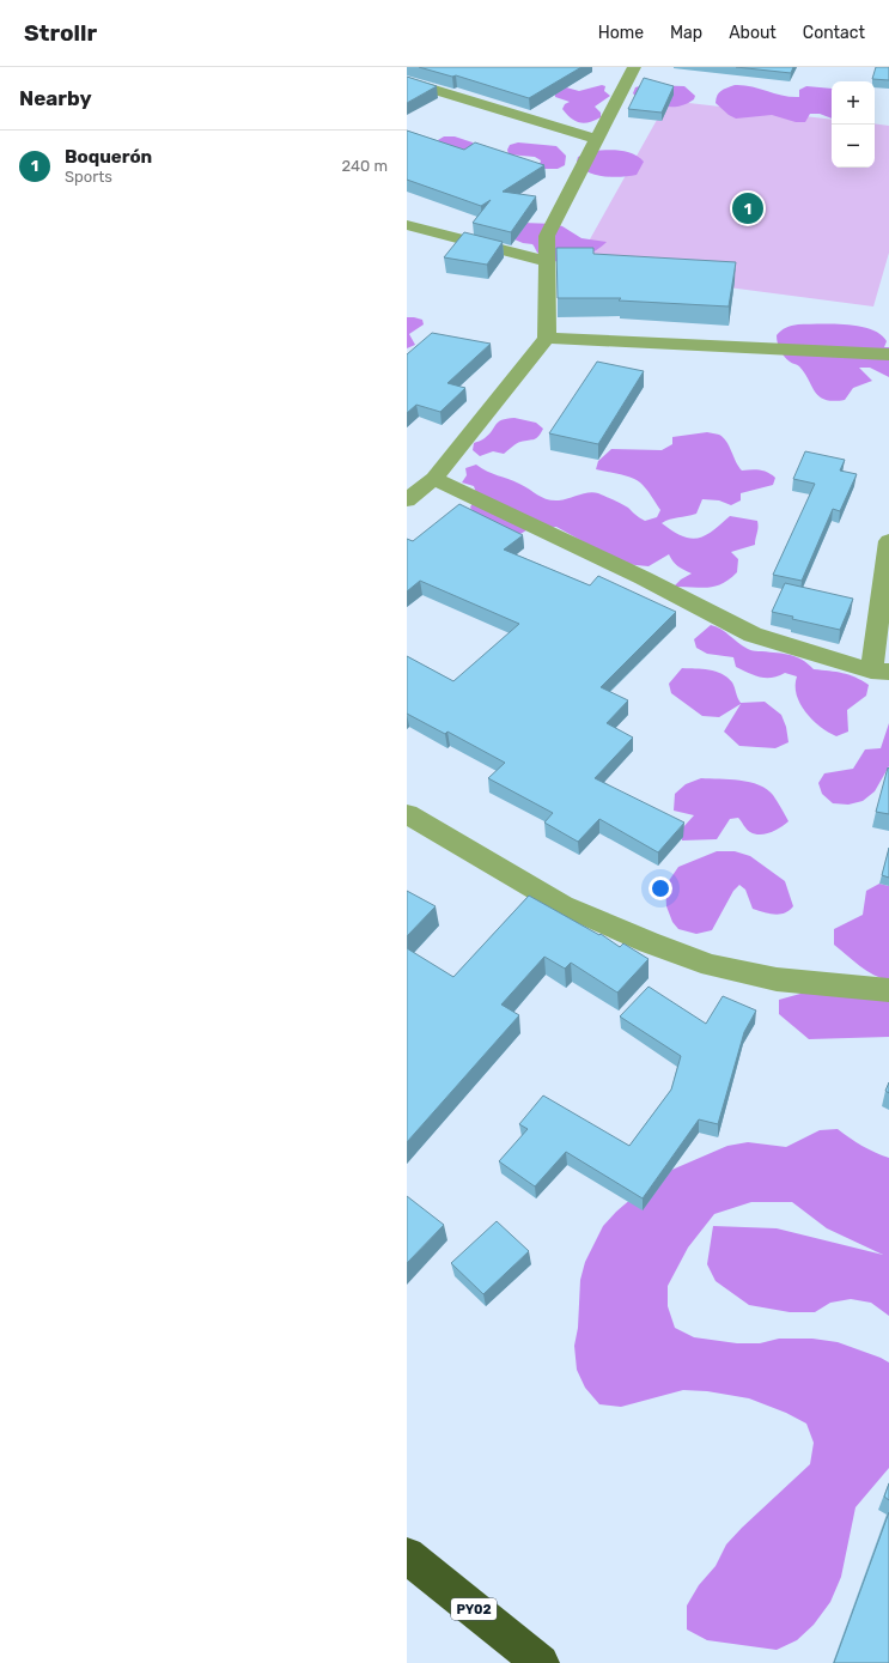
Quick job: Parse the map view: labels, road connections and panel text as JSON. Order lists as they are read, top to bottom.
{
  "streets": {
    "highway": ["PY02"]
  },
  "page": {
    "header": "Strollr",
    "nav": [
      "Home",
      "Map",
      "About",
      "Contact"
    ],
    "heading": "Nearby",
    "map_buttons": ["+", "−"],
    "list": [
      {
        "mark": "1",
        "name": "Boquerón",
        "note": "Sports",
        "value": "240 m"
      }
    ],
    "pins": "1"
  }
}
